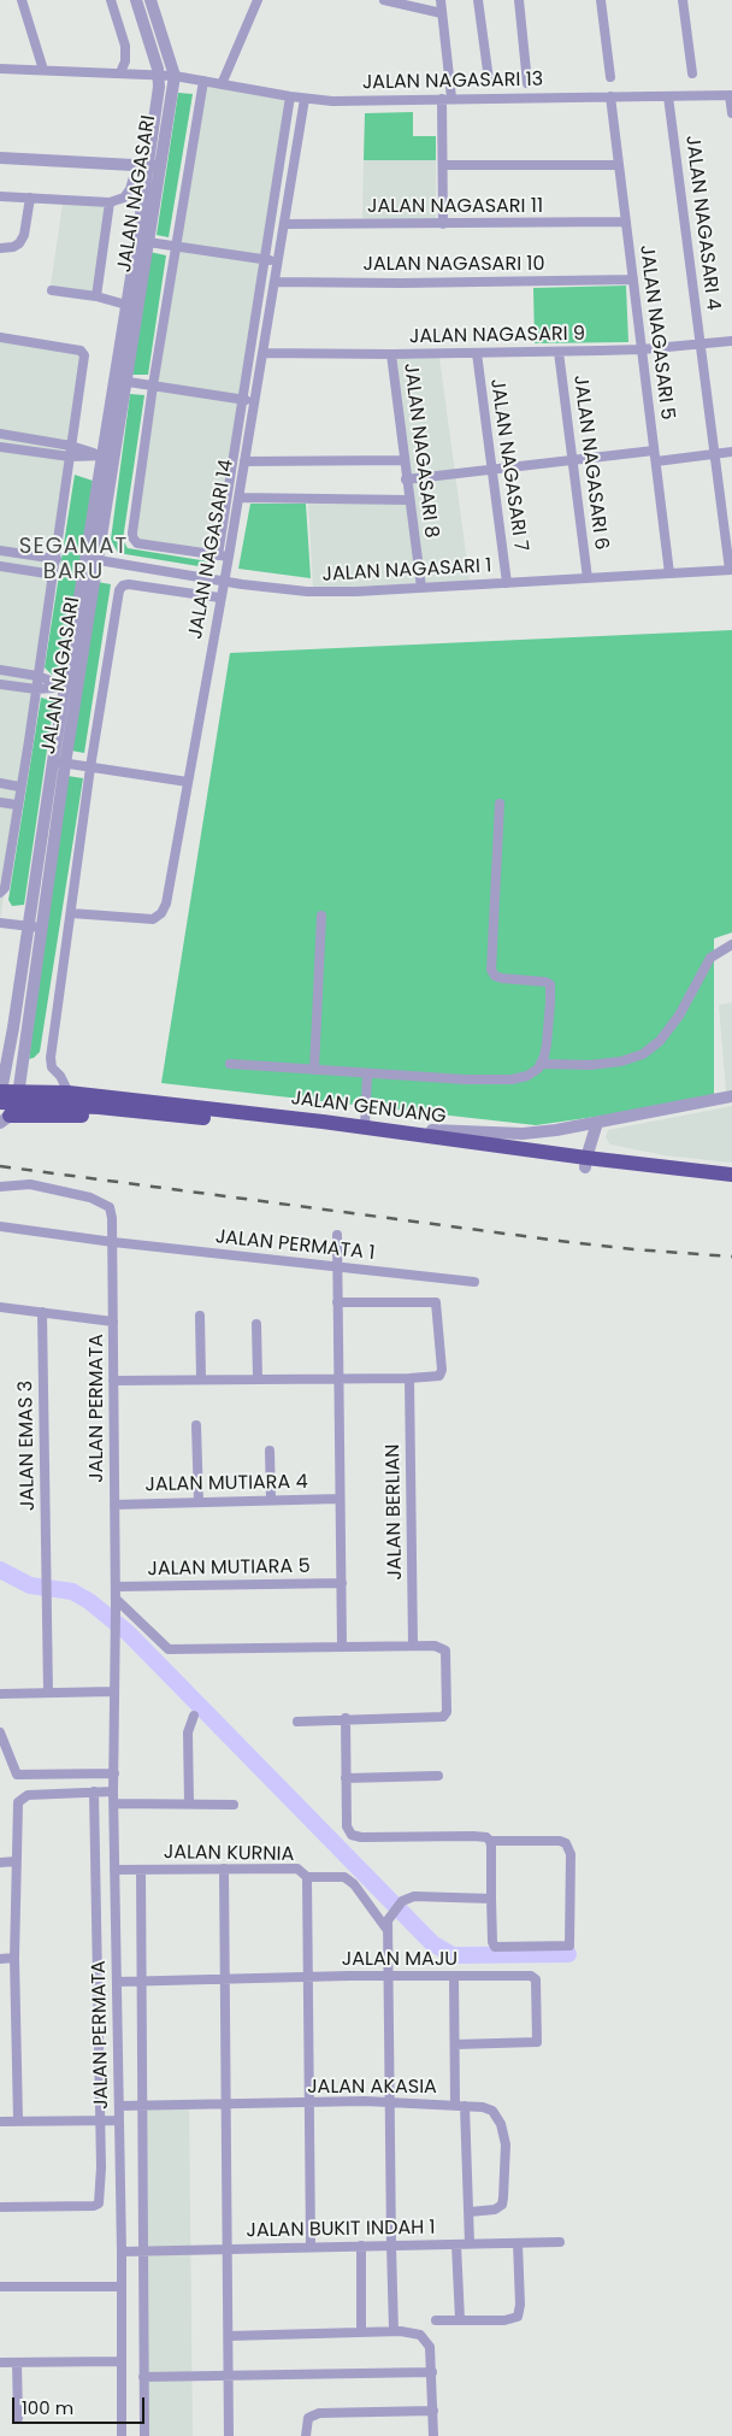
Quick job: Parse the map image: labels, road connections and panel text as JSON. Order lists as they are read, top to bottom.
{
  "streets": {
    "highway": ["JALAN GENUANG"],
    "street": [
      "JALAN NAGASARI 13",
      "JALAN NAGASARI",
      "JALAN NAGASARI 11",
      "JALAN NAGASARI 4",
      "JALAN NAGASARI 10",
      "JALAN NAGASARI 5",
      "JALAN NAGASARI 9",
      "JALAN NAGASARI 8",
      "JALAN NAGASARI 6",
      "JALAN NAGASARI 7",
      "JALAN NAGASARI 14",
      "JALAN NAGASARI 1",
      "JALAN PERMATA 1",
      "JALAN PERMATA",
      "JALAN EMAS 3",
      "JALAN MUTIARA 4",
      "JALAN BERLIAN",
      "JALAN MUTIARA 5",
      "JALAN KURNIA",
      "JALAN MAJU",
      "JALAN AKASIA",
      "JALAN BUKIT INDAH 1"
    ]
  },
  "crossings": [
    ["JALAN NAGASARI 13", "JALAN NAGASARI"],
    ["JALAN NAGASARI 13", "JALAN NAGASARI 4"],
    ["JALAN NAGASARI 13", "JALAN NAGASARI 5"],
    ["JALAN NAGASARI 13", "JALAN NAGASARI 14"],
    ["JALAN NAGASARI", "JALAN NAGASARI 1"],
    ["JALAN NAGASARI", "JALAN GENUANG"],
    ["JALAN NAGASARI 11", "JALAN NAGASARI 5"],
    ["JALAN NAGASARI 11", "JALAN NAGASARI 14"],
    ["JALAN NAGASARI 4", "JALAN NAGASARI 9"],
    ["JALAN NAGASARI 4", "JALAN NAGASARI 1"],
    ["JALAN NAGASARI 10", "JALAN NAGASARI 5"],
    ["JALAN NAGASARI 10", "JALAN NAGASARI 14"],
    ["JALAN NAGASARI 5", "JALAN NAGASARI 9"],
    ["JALAN NAGASARI 5", "JALAN NAGASARI 1"],
    ["JALAN NAGASARI 9", "JALAN NAGASARI 8"],
    ["JALAN NAGASARI 9", "JALAN NAGASARI 6"],
    ["JALAN NAGASARI 9", "JALAN NAGASARI 7"],
    ["JALAN NAGASARI 9", "JALAN NAGASARI 14"],
    ["JALAN NAGASARI 8", "JALAN NAGASARI 1"],
    ["JALAN NAGASARI 6", "JALAN NAGASARI 1"],
    ["JALAN NAGASARI 7", "JALAN NAGASARI 1"],
    ["JALAN NAGASARI 14", "JALAN NAGASARI 1"],
    ["JALAN PERMATA 1", "JALAN PERMATA"],
    ["JALAN PERMATA", "JALAN MUTIARA 4"],
    ["JALAN PERMATA", "JALAN MUTIARA 5"],
    ["JALAN PERMATA", "JALAN KURNIA"],
    ["JALAN PERMATA", "JALAN MAJU"],
    ["JALAN PERMATA", "JALAN AKASIA"],
    ["JALAN PERMATA", "JALAN BUKIT INDAH 1"]
  ],
  "districts": ["SEGAMAT BARU"],
  "scale_bar": "100 m"
}
